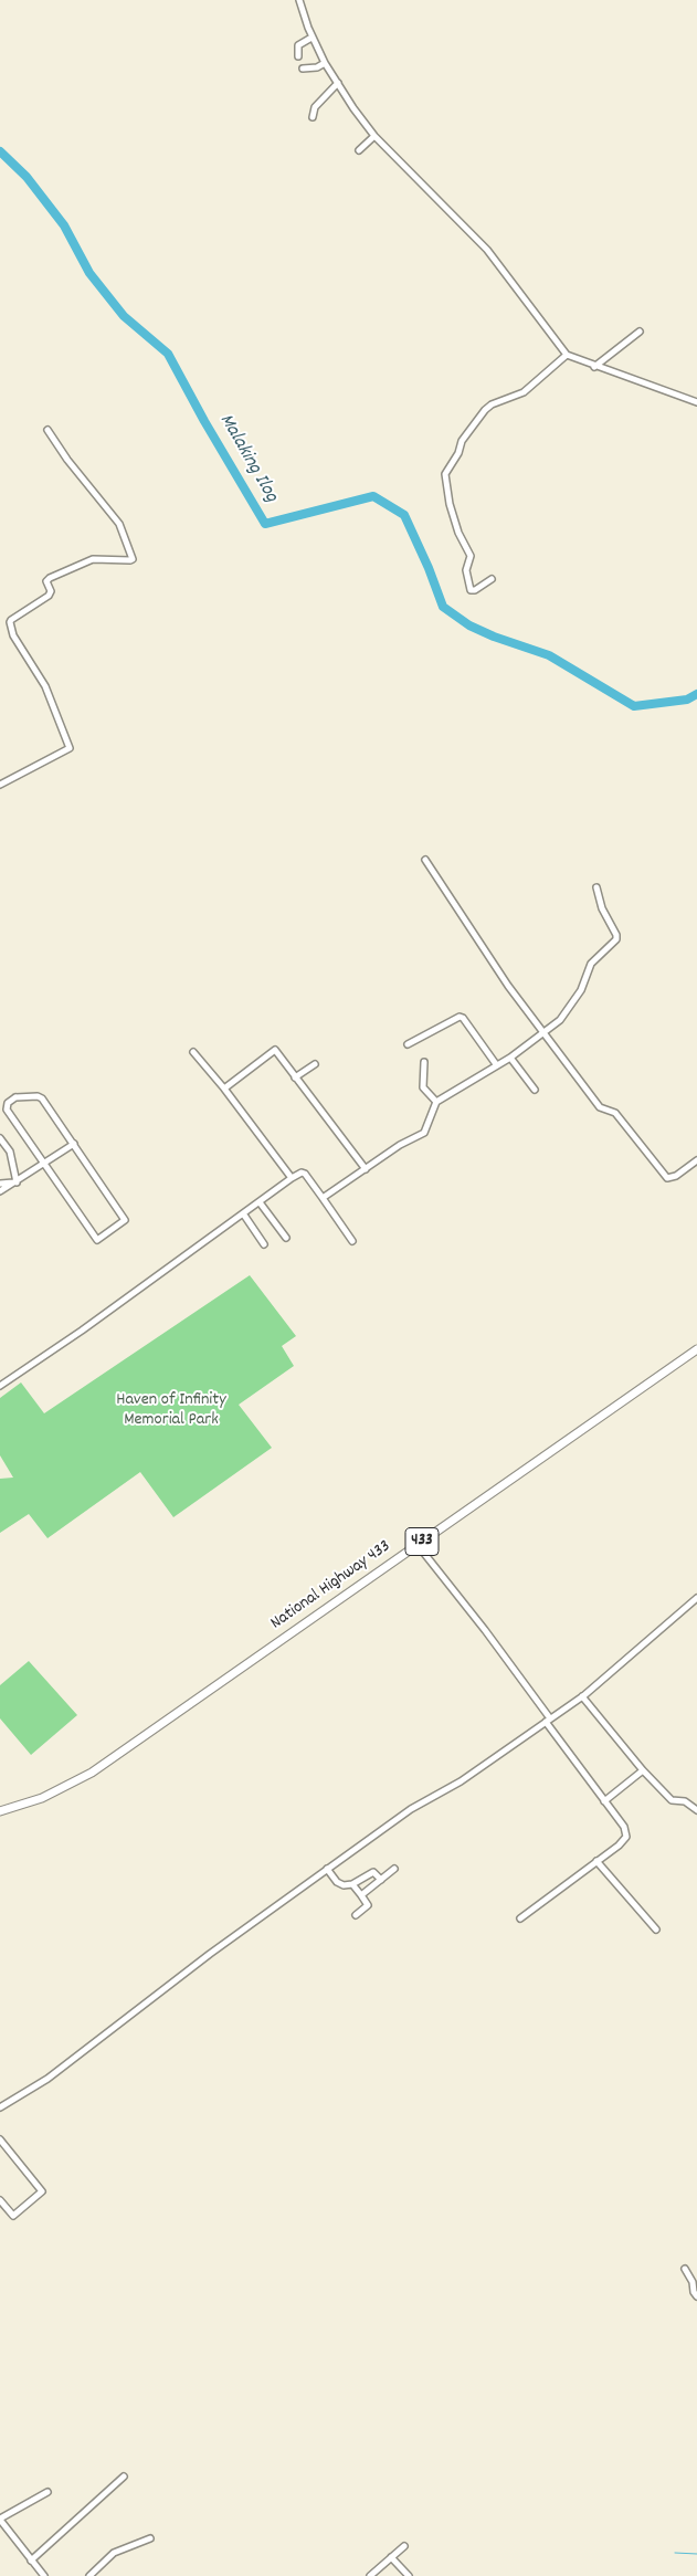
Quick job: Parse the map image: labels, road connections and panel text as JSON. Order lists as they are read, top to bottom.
{
  "streets": {
    "main road": ["433", "National Highway 433"]
  },
  "water": ["Malaking Ilog"],
  "parks": ["Haven of Infinity Memorial Park"]
}
